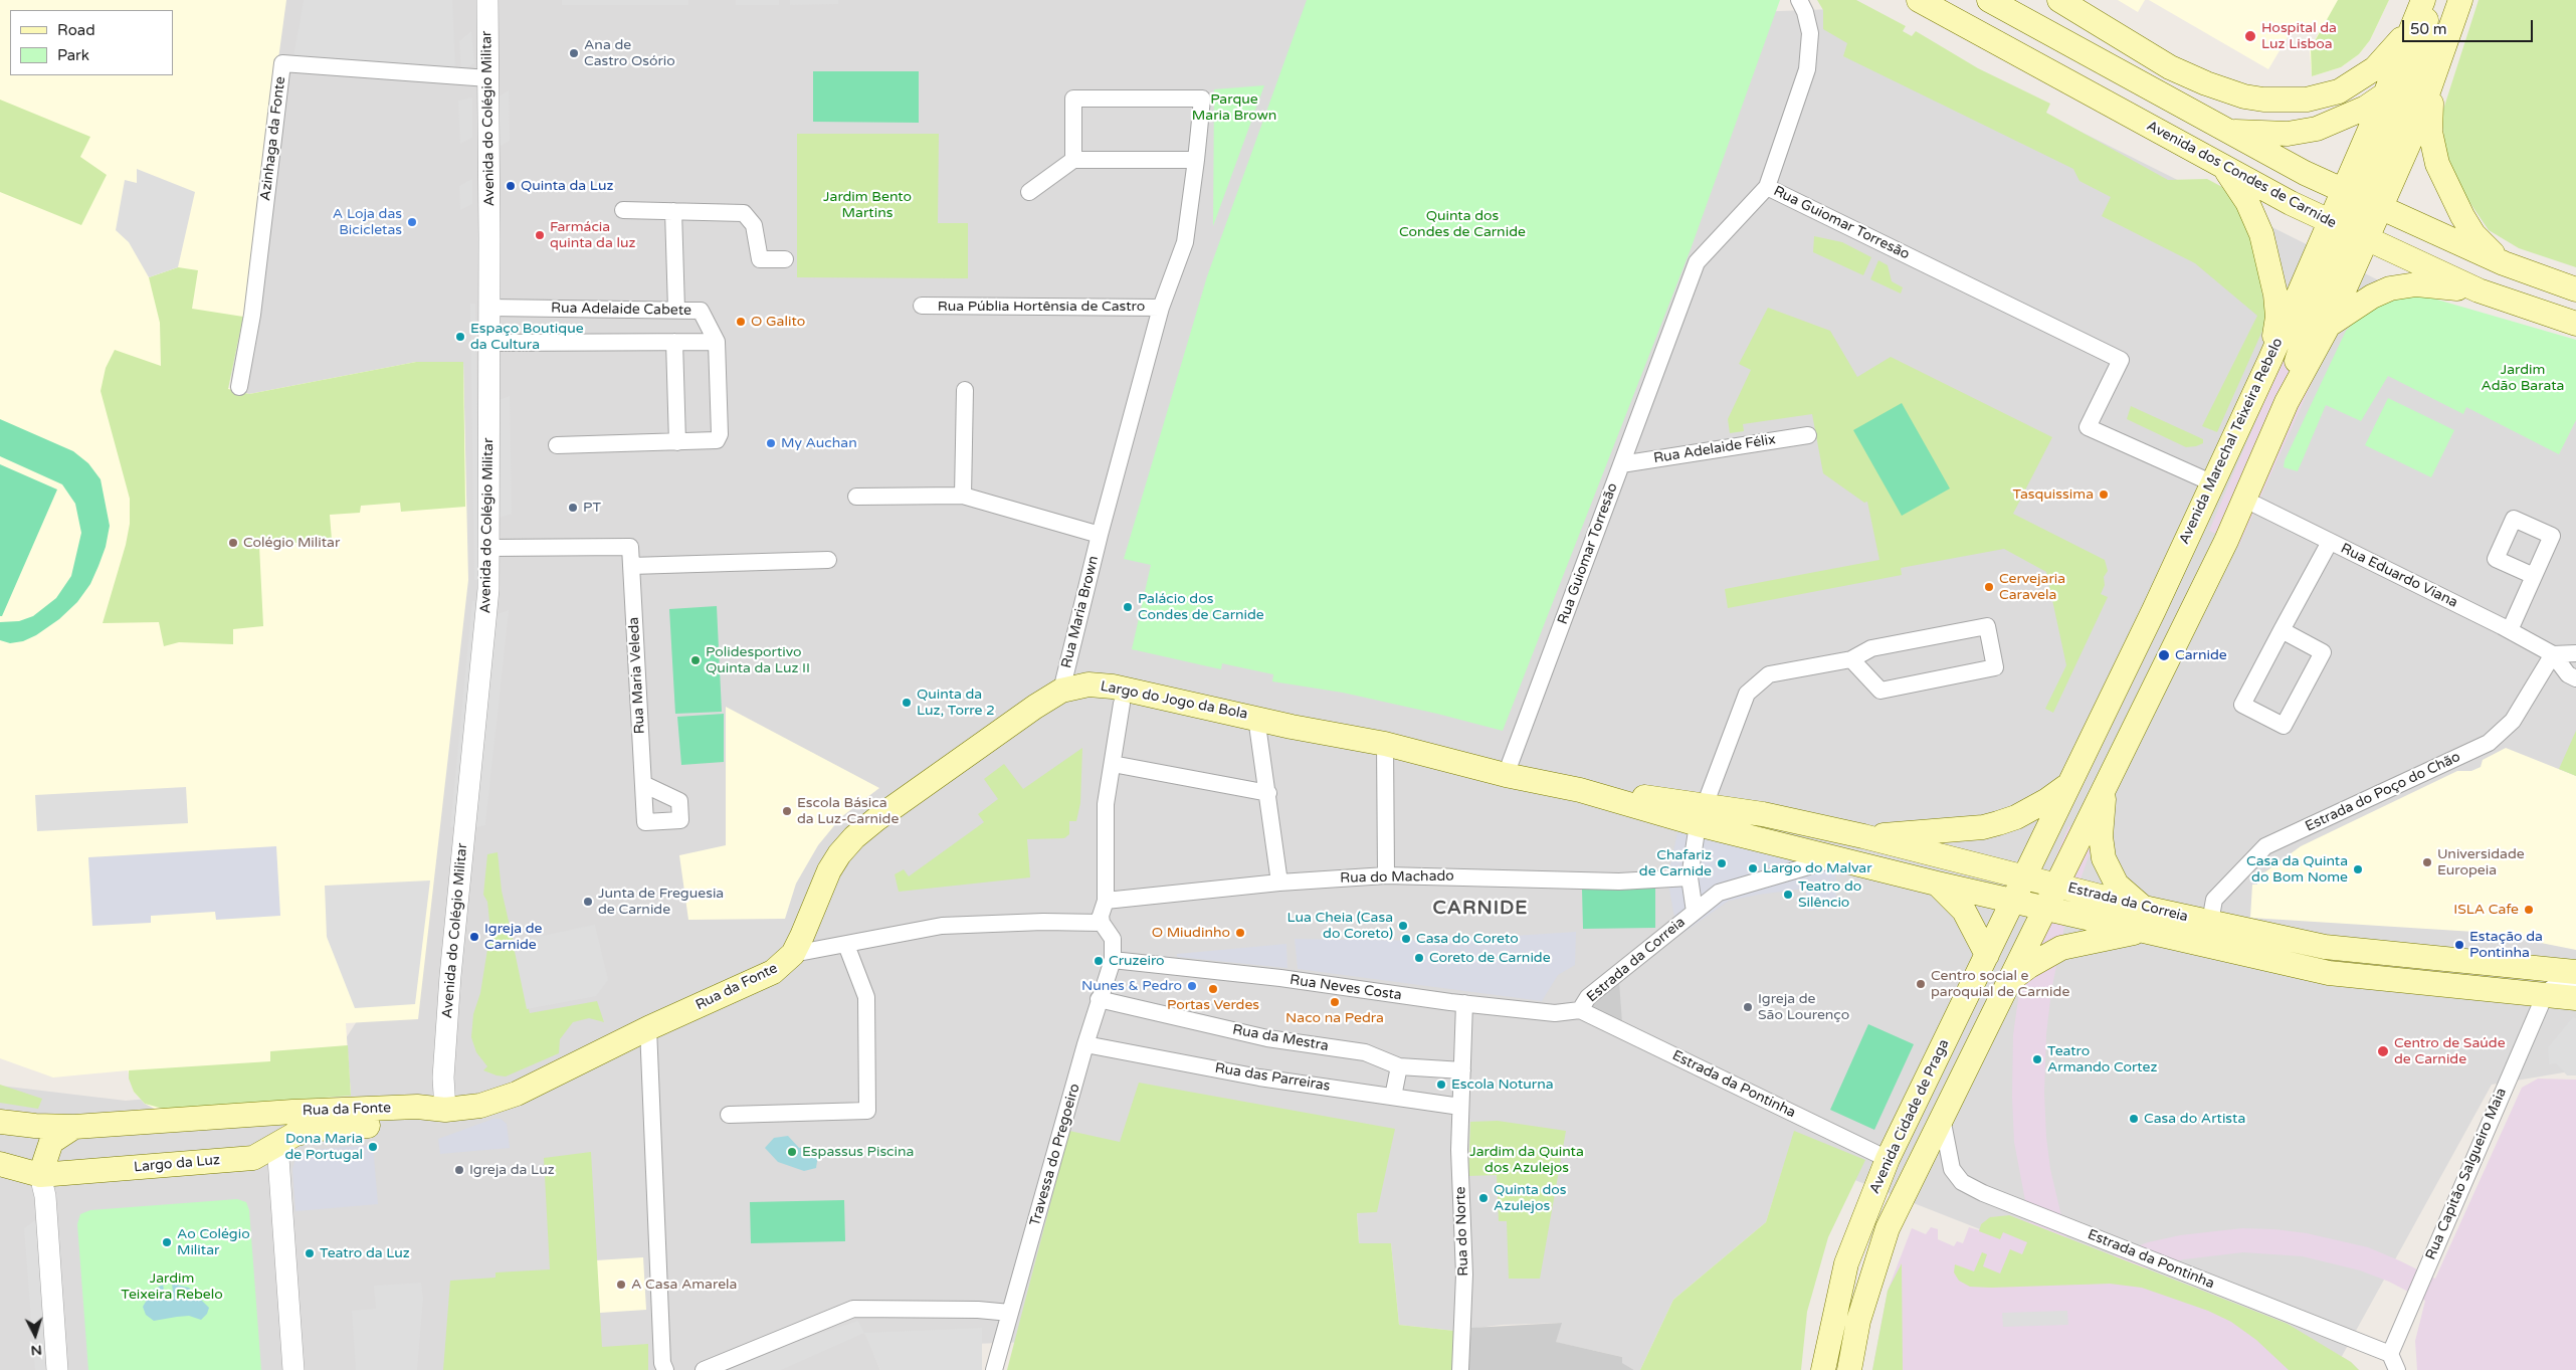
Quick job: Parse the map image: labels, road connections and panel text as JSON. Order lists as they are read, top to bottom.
{
  "streets": {
    "main road": [
      "Avenida dos Condes de Carnide",
      "Avenida Marechal Teixeira Rebelo",
      "Largo do Jogo da Bola",
      "Estrada da Correia",
      "Rua da Fonte",
      "Avenida Cidade de Praga",
      "Largo da Luz"
    ],
    "street": [
      "Avenida do Colégio Militar",
      "Azinhaga da Fonte",
      "Rua Guiomar Torresão",
      "Rua Públia Hortênsia de Castro",
      "Rua Adelaide Cabete",
      "Rua Adelaide Félix",
      "Rua Eduardo Viana",
      "Rua Maria Brown",
      "Rua Maria Veleda",
      "Estrada do Poço do Chão",
      "Rua do Machado",
      "Rua Neves Costa",
      "Rua da Mestra",
      "Rua das Parreiras",
      "Estrada da Pontinha",
      "Travessa do Pregoeiro",
      "Rua Capitão Salgueiro Maia",
      "Rua do Norte"
    ]
  },
  "crossings": [
    ["Avenida do Colégio Militar", "Azinhaga da Fonte"],
    ["Avenida do Colégio Militar", "Rua Adelaide Cabete"],
    ["Avenida do Colégio Militar", "Rua Maria Veleda"],
    ["Avenida do Colégio Militar", "Rua da Fonte"],
    ["Avenida dos Condes de Carnide", "Avenida Marechal Teixeira Rebelo"],
    ["Rua Guiomar Torresão", "Avenida Marechal Teixeira Rebelo"],
    ["Rua Guiomar Torresão", "Rua Adelaide Félix"],
    ["Rua Públia Hortênsia de Castro", "Rua Maria Brown"],
    ["Avenida Marechal Teixeira Rebelo", "Rua Eduardo Viana"],
    ["Avenida Marechal Teixeira Rebelo", "Estrada da Correia"],
    ["Avenida Marechal Teixeira Rebelo", "Avenida Cidade de Praga"],
    ["Rua Eduardo Viana", "Estrada do Poço do Chão"],
    ["Rua Maria Brown", "Largo do Jogo da Bola"],
    ["Largo do Jogo da Bola", "Rua do Machado"],
    ["Largo do Jogo da Bola", "Rua da Fonte"],
    ["Largo do Jogo da Bola", "Travessa do Pregoeiro"],
    ["Estrada do Poço do Chão", "Estrada da Correia"],
    ["Rua do Machado", "Estrada da Correia"],
    ["Rua do Machado", "Rua da Fonte"],
    ["Rua do Machado", "Travessa do Pregoeiro"],
    ["Estrada da Correia", "Rua Neves Costa"],
    ["Estrada da Correia", "Estrada da Pontinha"],
    ["Estrada da Correia", "Avenida Cidade de Praga"],
    ["Estrada da Correia", "Rua Capitão Salgueiro Maia"],
    ["Rua da Fonte", "Travessa do Pregoeiro"],
    ["Rua da Fonte", "Largo da Luz"],
    ["Rua Neves Costa", "Estrada da Pontinha"],
    ["Rua Neves Costa", "Travessa do Pregoeiro"],
    ["Rua Neves Costa", "Rua do Norte"],
    ["Rua da Mestra", "Travessa do Pregoeiro"],
    ["Rua da Mestra", "Rua do Norte"],
    ["Rua das Parreiras", "Travessa do Pregoeiro"],
    ["Rua das Parreiras", "Rua do Norte"],
    ["Estrada da Pontinha", "Avenida Cidade de Praga"],
    ["Estrada da Pontinha", "Rua Capitão Salgueiro Maia"]
  ],
  "districts": ["CARNIDE"],
  "parks": [
    "Parque Maria Brown",
    "Jardim Bento Martins",
    "Quinta dos Condes de Carnide",
    "Jardim Adão Barata",
    "Jardim da Quinta dos Azulejos",
    "Jardim Teixeira Rebelo"
  ],
  "places": [
    "Hospital da Luz Lisboa",
    "Ana de Castro Osório",
    "Quinta da Luz",
    "A Loja das Bicicletas",
    "Farmácia quinta da luz",
    "O Galito",
    "Espaço Boutique da Cultura",
    "My Auchan",
    "Tasquissima",
    "PT",
    "Colégio Militar",
    "Cervejaria Caravela",
    "Palácio dos Condes de Carnide",
    "Carnide",
    "Polidesportivo Quinta da Luz II",
    "Quinta da Luz, Torre 2",
    "Escola Básica da Luz-Carnide",
    "Universidade Europeia",
    "Chafariz de Carnide",
    "Largo do Malvar",
    "Casa da Quinta do Bom Nome",
    "Teatro do Silêncio",
    "Junta de Freguesia de Carnide",
    "ISLA Cafe",
    "Lua Cheia (Casa do Coreto)",
    "O Miudinho",
    "Igreja de Carnide",
    "Casa do Coreto",
    "Estação da Pontinha",
    "Coreto de Carnide",
    "Cruzeiro",
    "Centro social e paroquial de Carnide",
    "Nunes & Pedro",
    "Portas Verdes",
    "Naco na Pedra",
    "Igreja de São Lourenço",
    "Centro de Saúde de Carnide",
    "Teatro Armando Cortez",
    "Escola Noturna",
    "Casa do Artista",
    "Dona Maria de Portugal",
    "Espassus Piscina",
    "Igreja da Luz",
    "Quinta dos Azulejos",
    "Ao Colégio Militar",
    "Teatro da Luz",
    "A Casa Amarela"
  ],
  "legend": ["Road", "Park"],
  "scale_bar": "50 m",
  "north": "bottom"
}
